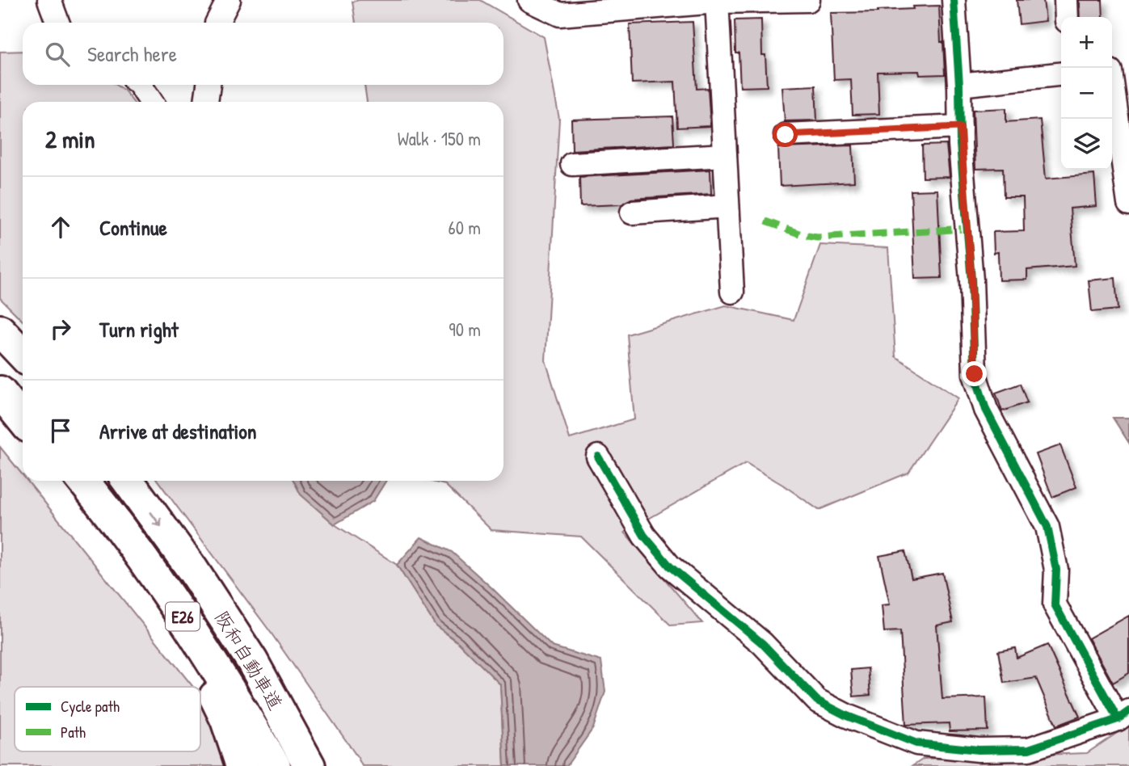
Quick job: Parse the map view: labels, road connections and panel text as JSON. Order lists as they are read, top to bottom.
{
  "streets": {
    "highway": ["E26", "阪和自動車道"]
  },
  "legend": ["Cycle path", "Path"],
  "page": {
    "map_buttons": ["+", "−"],
    "search": "Search here",
    "heading": ["2 min", "Walk · 150 m"],
    "list": [
      ["Continue", "60 m"],
      ["Turn right", "90 m"],
      "Arrive at destination"
    ]
  }
}
